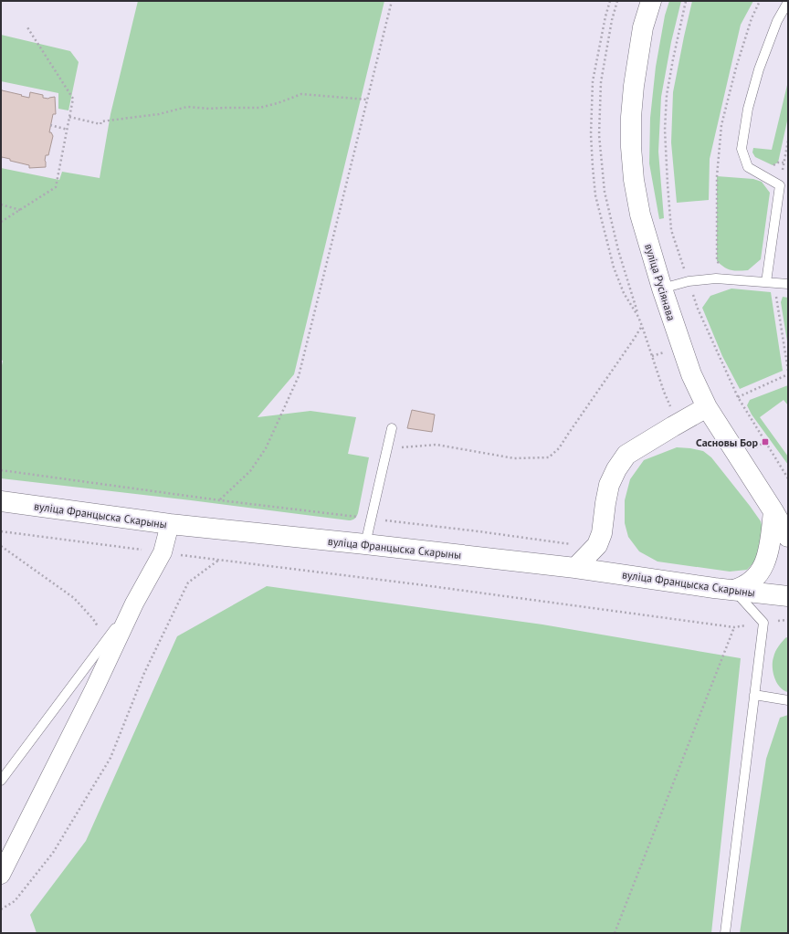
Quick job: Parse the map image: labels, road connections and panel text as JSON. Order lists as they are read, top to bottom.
{
  "streets": {
    "main road": ["вуліца Русіянава", "вуліца Францыска Скарыны"]
  },
  "places": {
    "transit": ["Сасновы Бор"]
  }
}
